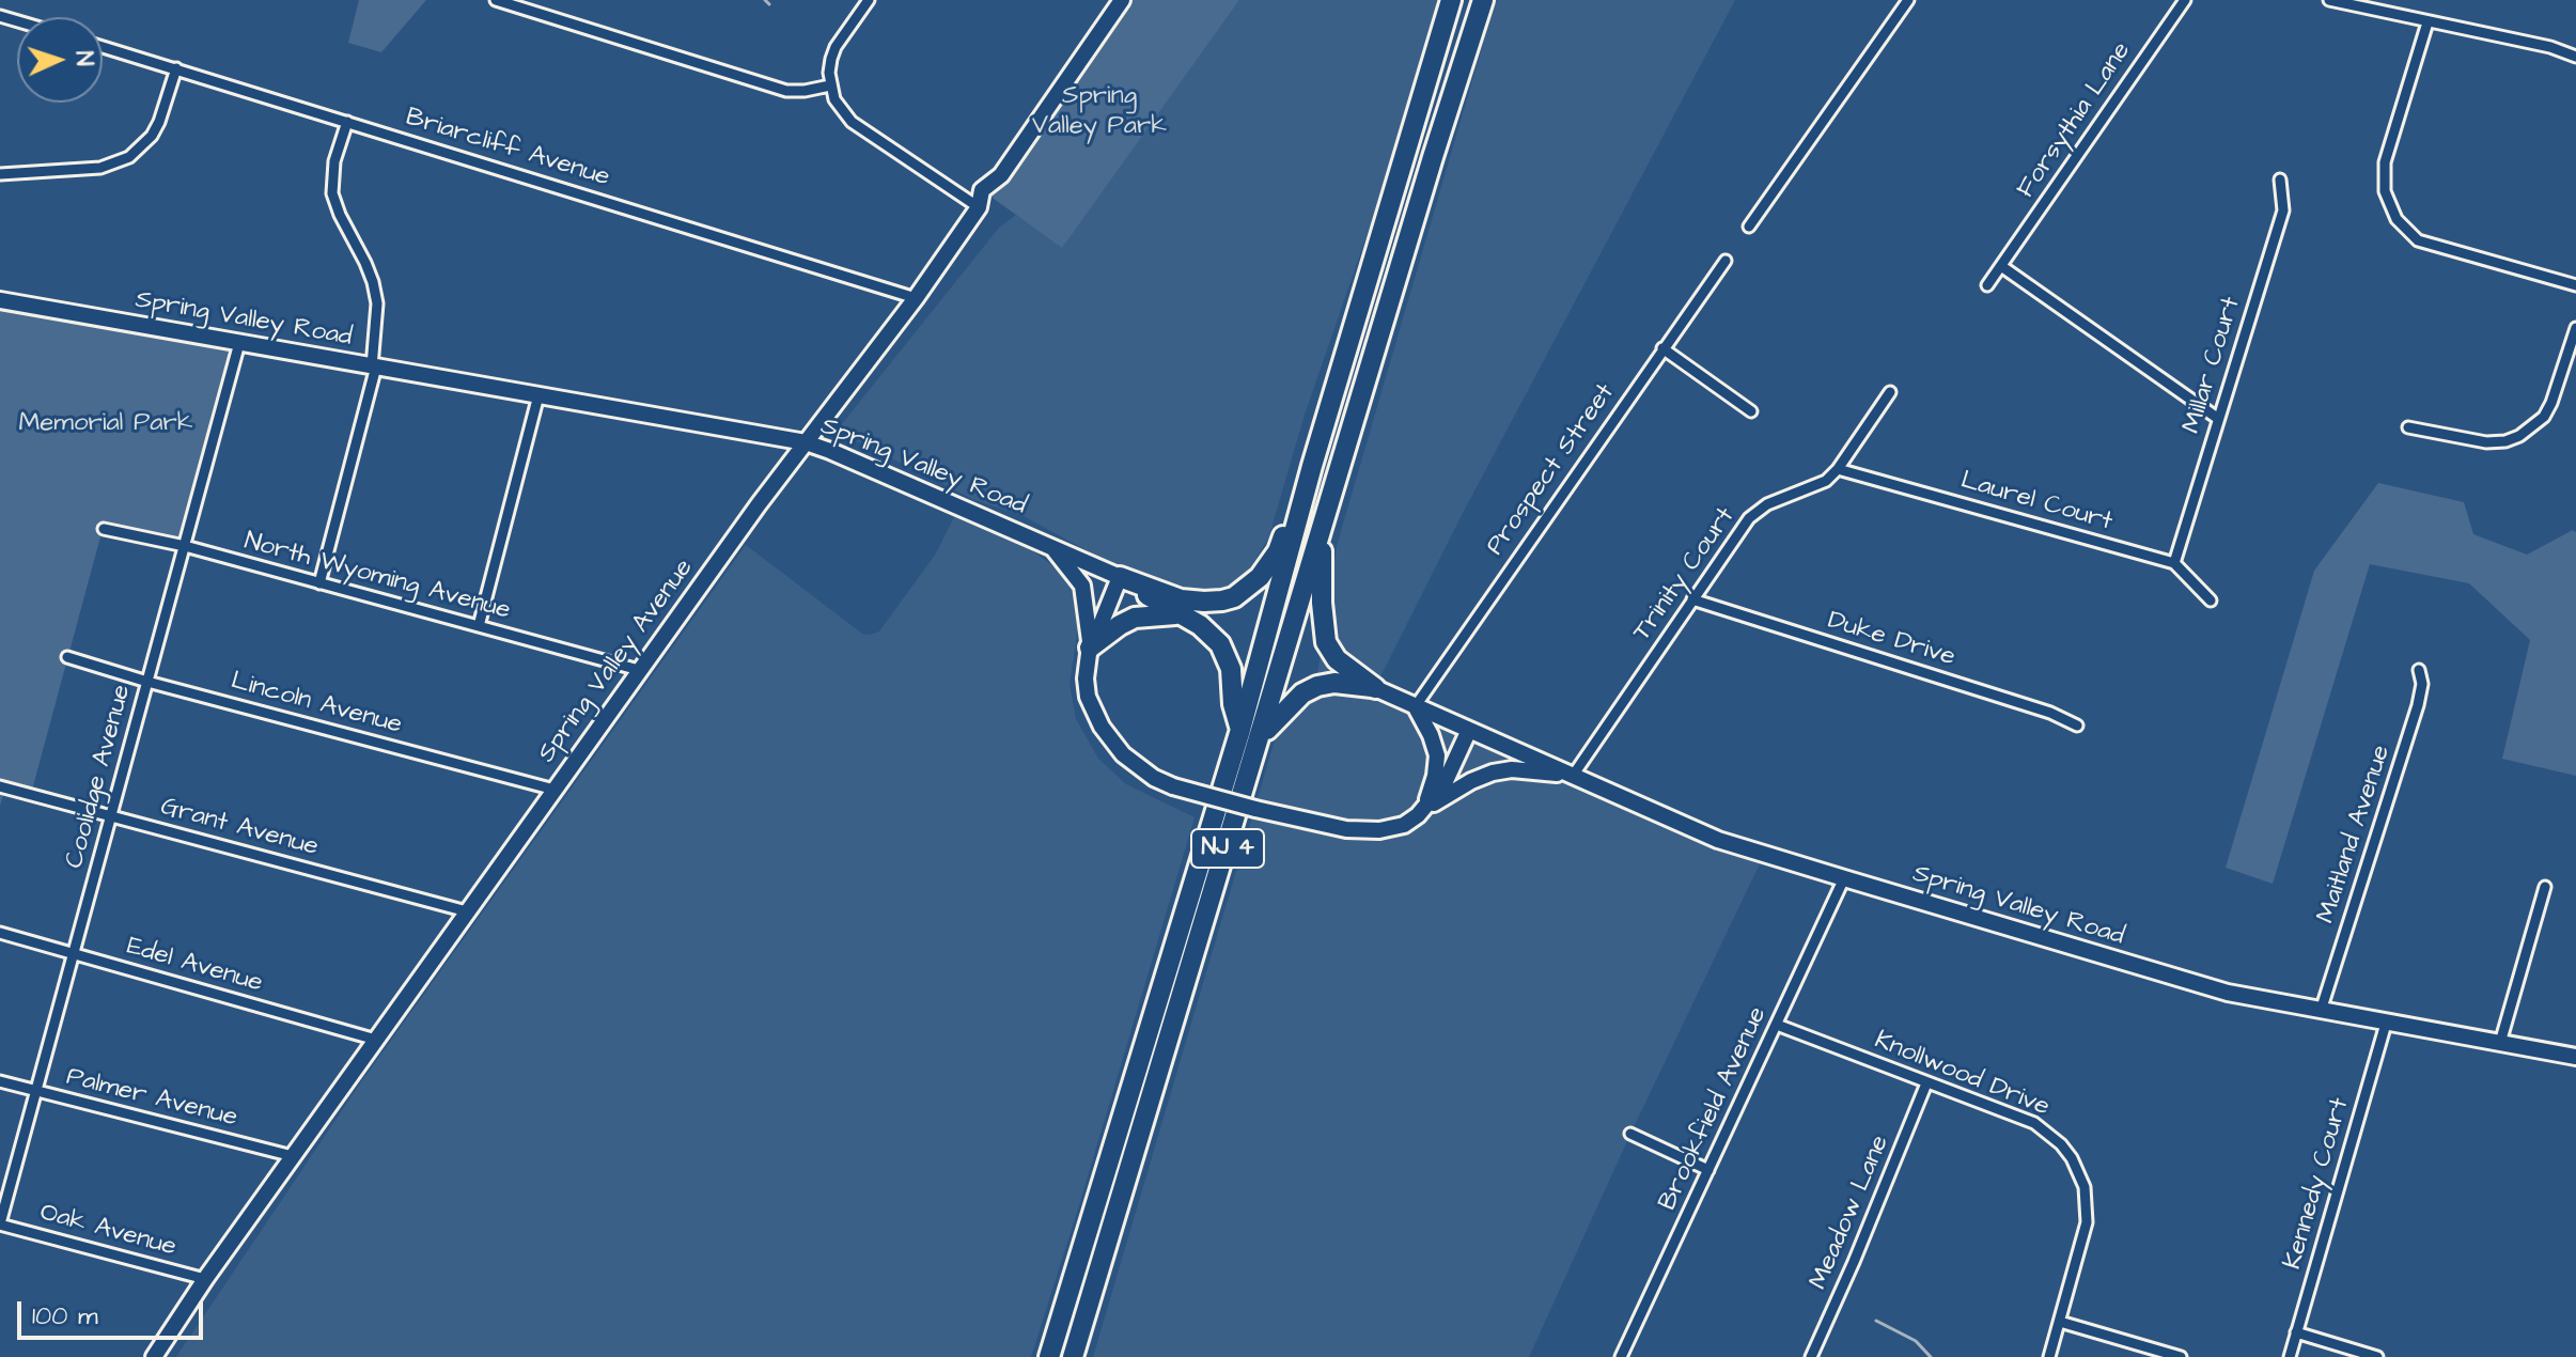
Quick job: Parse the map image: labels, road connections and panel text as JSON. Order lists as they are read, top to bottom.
{
  "streets": {
    "highway": ["NJ 4"],
    "street": [
      "Forsythia Lane",
      "Briarcliff Avenue",
      "Spring Valley Road",
      "Millar Court",
      "Prospect Street",
      "Laurel Court",
      "Trinity Court",
      "North Wyoming Avenue",
      "Duke Drive",
      "Spring Valley Avenue",
      "Lincoln Avenue",
      "Coolidge Avenue",
      "Grant Avenue",
      "Maitland Avenue",
      "Edel Avenue",
      "Knollwood Drive",
      "Palmer Avenue",
      "Brookfield Avenue",
      "Kennedy Court",
      "Meadow Lane",
      "Oak Avenue"
    ]
  },
  "crossings": [
    ["Briarcliff Avenue", "Spring Valley Avenue"],
    ["Spring Valley Road", "Prospect Street"],
    ["Spring Valley Road", "Trinity Court"],
    ["Spring Valley Road", "Spring Valley Avenue"],
    ["Spring Valley Road", "Coolidge Avenue"],
    ["Spring Valley Road", "Maitland Avenue"],
    ["Spring Valley Road", "Brookfield Avenue"],
    ["Spring Valley Road", "Kennedy Court"],
    ["Millar Court", "Laurel Court"],
    ["Laurel Court", "Trinity Court"],
    ["Trinity Court", "Duke Drive"],
    ["North Wyoming Avenue", "Spring Valley Avenue"],
    ["North Wyoming Avenue", "Coolidge Avenue"],
    ["Spring Valley Avenue", "Lincoln Avenue"],
    ["Spring Valley Avenue", "Grant Avenue"],
    ["Spring Valley Avenue", "Edel Avenue"],
    ["Spring Valley Avenue", "Palmer Avenue"],
    ["Spring Valley Avenue", "Oak Avenue"],
    ["Lincoln Avenue", "Coolidge Avenue"],
    ["Coolidge Avenue", "Grant Avenue"],
    ["Coolidge Avenue", "Edel Avenue"],
    ["Coolidge Avenue", "Palmer Avenue"],
    ["Coolidge Avenue", "Oak Avenue"],
    ["Knollwood Drive", "Brookfield Avenue"],
    ["Knollwood Drive", "Meadow Lane"]
  ],
  "parks": ["Spring Valley Park", "Memorial Park"],
  "scale_bar": "100 m",
  "north": "right"
}
